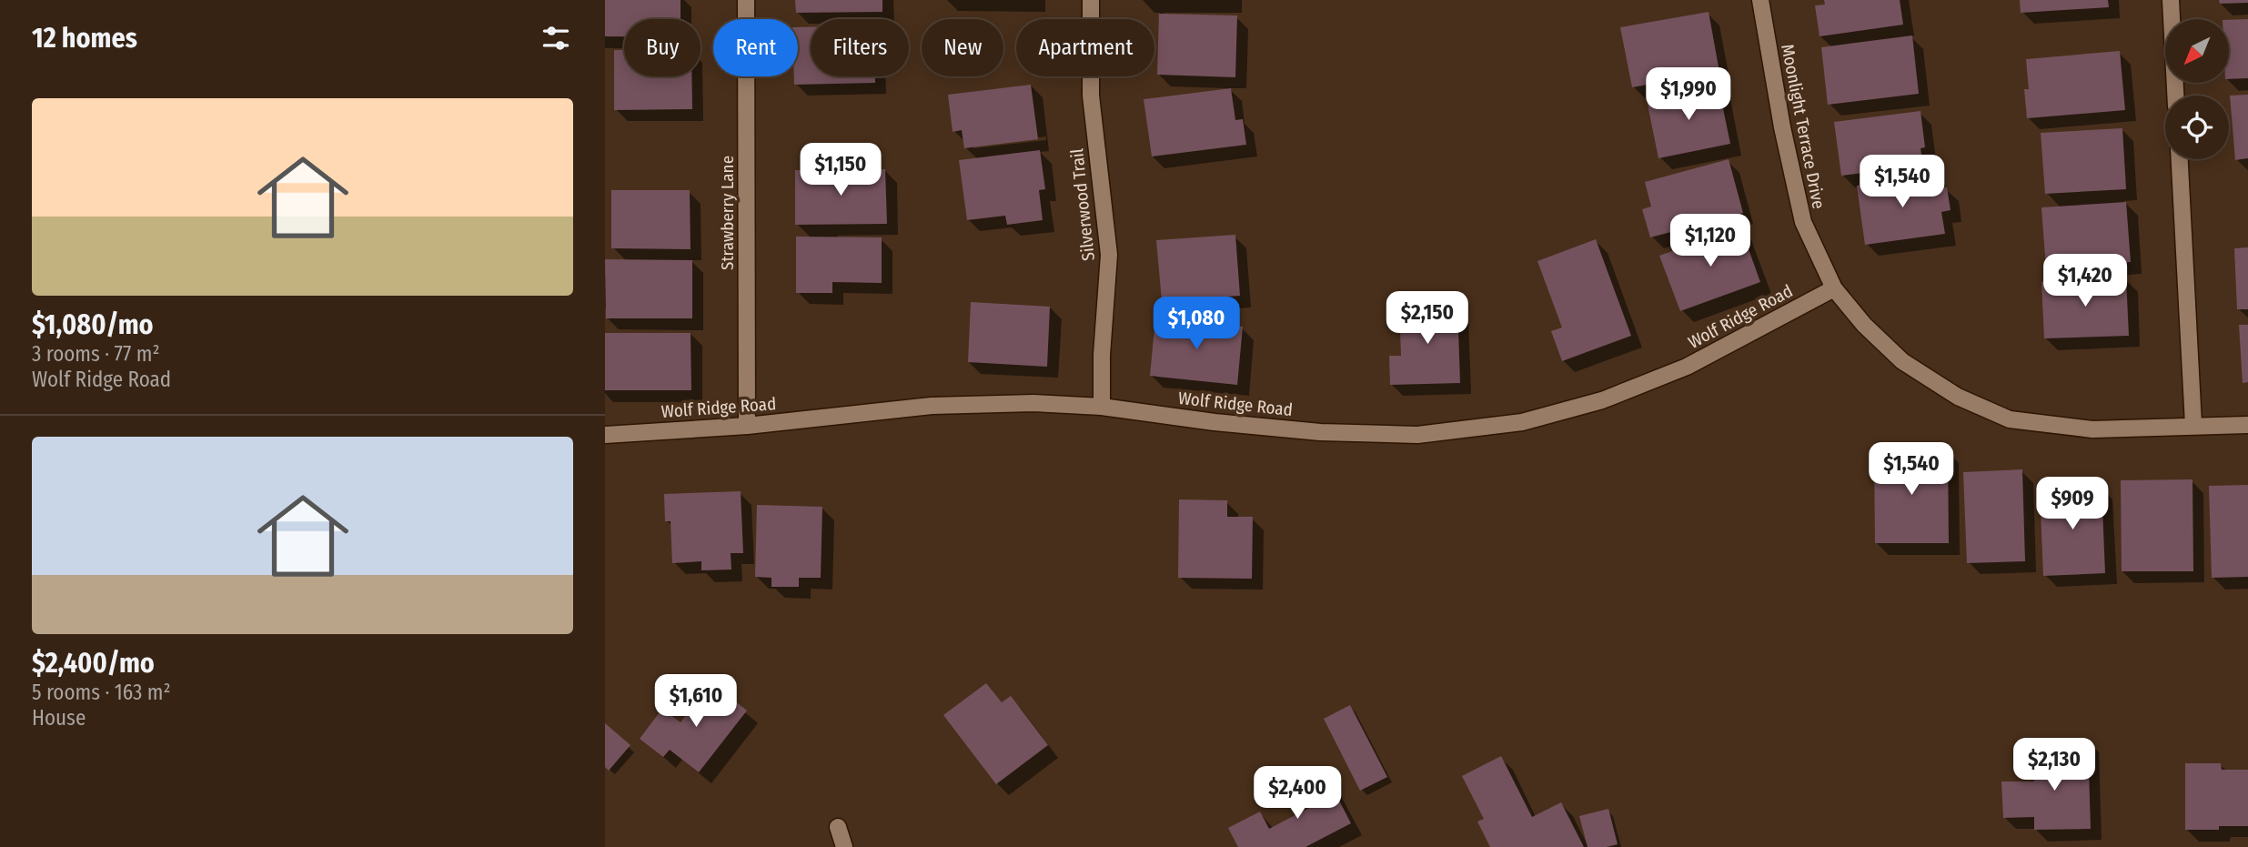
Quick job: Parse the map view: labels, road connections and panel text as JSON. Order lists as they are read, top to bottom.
{
  "streets": {
    "street": [
      "Moonlight Terrace Drive",
      "Silverwood Trail",
      "Strawberry Lane",
      "Wolf Ridge Road"
    ]
  },
  "crossings": [
    ["Moonlight Terrace Drive", "Wolf Ridge Road"],
    ["Silverwood Trail", "Wolf Ridge Road"],
    ["Strawberry Lane", "Wolf Ridge Road"]
  ],
  "north": "bottom left",
  "page": {
    "heading": "12 homes",
    "chip": [
      "Buy",
      "Rent",
      "Filters",
      "New",
      "Apartment"
    ],
    "price": [
      "$1,990",
      "$1,150",
      "$1,540",
      "$1,120",
      "$1,420",
      "$2,150",
      "$1,080",
      "$1,540",
      "$909",
      "$1,610",
      "$2,130",
      "$2,400"
    ],
    "list": [
      {
        "name": "$1,080/mo",
        "note": "3 rooms · 77 m² · Wolf Ridge Road"
      },
      {
        "name": "$2,400/mo",
        "note": "5 rooms · 163 m² · House"
      }
    ]
  }
}
